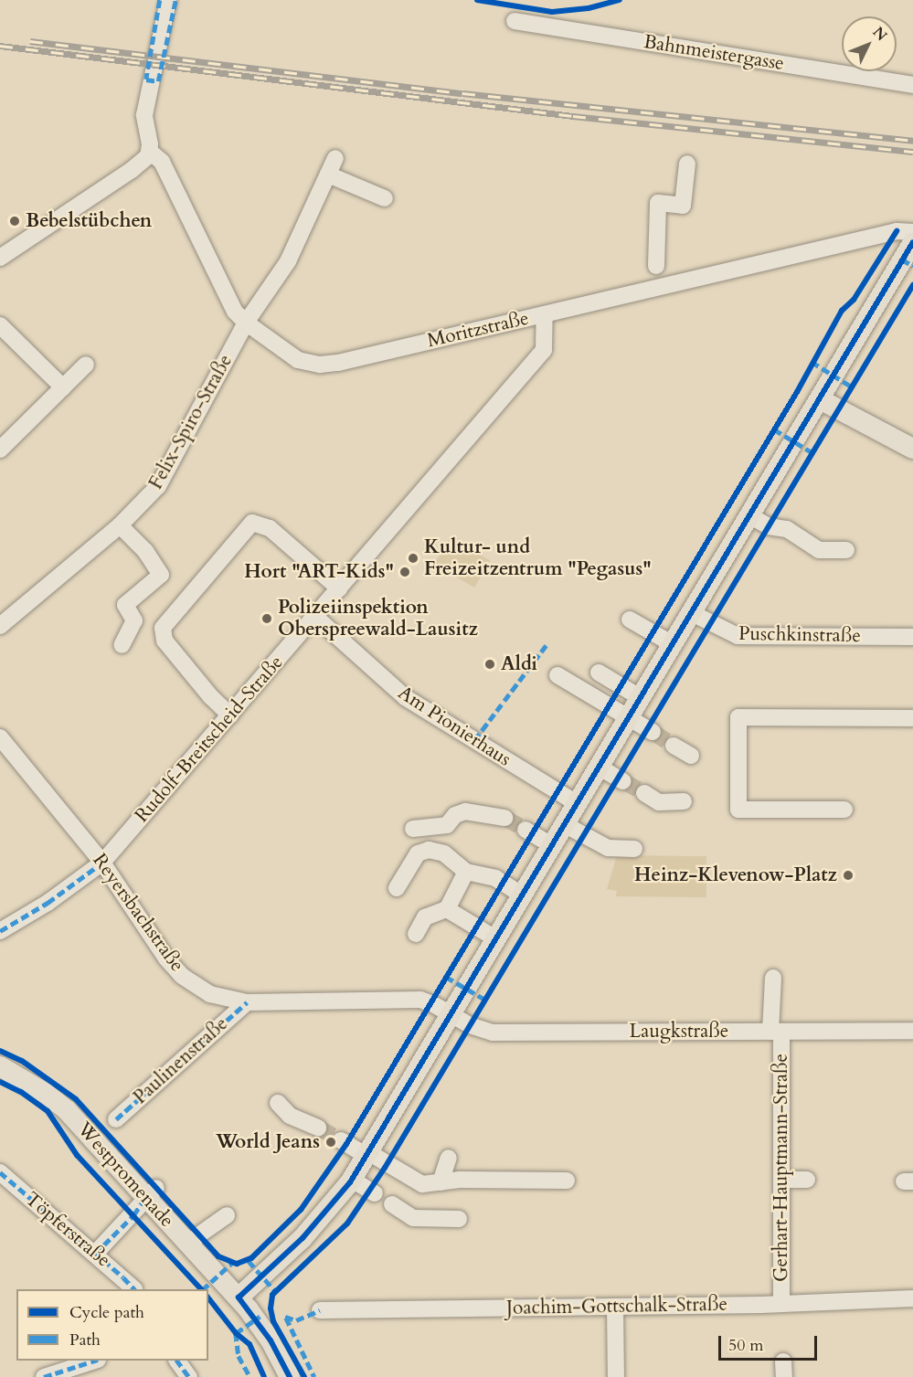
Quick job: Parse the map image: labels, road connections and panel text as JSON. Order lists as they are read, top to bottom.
{
  "streets": {
    "main road": ["Westpromenade"],
    "street": [
      "Bahnmeistergasse",
      "Moritzstraße",
      "Felix-Spiro-Straße",
      "Puschkinstraße",
      "Am Pionierhaus",
      "Rudolf-Breitscheid-Straße",
      "Reyersbachstraße",
      "Laugkstraße",
      "Paulinenstraße",
      "Gerhart-Hauptmann-Straße",
      "Töpferstraße",
      "Joachim-Gottschalk-Straße"
    ]
  },
  "crossings": [
    ["Moritzstraße", "Felix-Spiro-Straße"],
    ["Moritzstraße", "Rudolf-Breitscheid-Straße"],
    ["Am Pionierhaus", "Rudolf-Breitscheid-Straße"],
    ["Rudolf-Breitscheid-Straße", "Reyersbachstraße"],
    ["Reyersbachstraße", "Laugkstraße"],
    ["Reyersbachstraße", "Paulinenstraße"],
    ["Laugkstraße", "Gerhart-Hauptmann-Straße"],
    ["Gerhart-Hauptmann-Straße", "Joachim-Gottschalk-Straße"]
  ],
  "places": [
    "Bebelstübchen",
    "Kultur- und Freizeitzentrum \"Pegasus\"",
    "Hort \"ART-Kids\"",
    "Polizeiinspektion Oberspreewald-Lausitz",
    "Aldi",
    "Heinz-Klevenow-Platz",
    "World Jeans"
  ],
  "legend": ["Cycle path", "Path"],
  "scale_bar": "50 m",
  "north": "top right"
}
